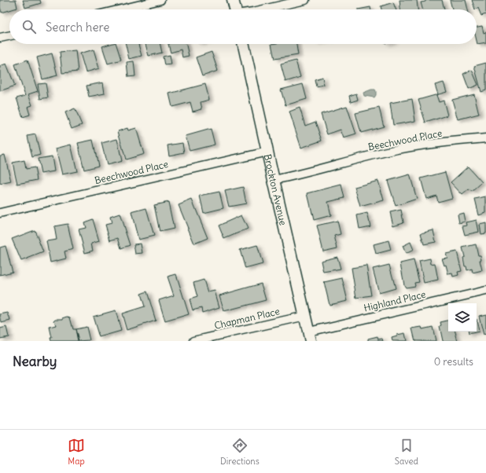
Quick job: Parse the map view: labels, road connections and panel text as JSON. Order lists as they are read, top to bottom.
{
  "streets": {
    "main road": ["Brockton Avenue"],
    "street": ["Beechwood Place", "Highland Place", "Chapman Place"]
  },
  "crossings": [
    ["Beechwood Place", "Brockton Avenue"],
    ["Brockton Avenue", "Highland Place"],
    ["Brockton Avenue", "Chapman Place"]
  ],
  "page": {
    "search": "Search here",
    "heading": ["Nearby", "0 results"],
    "nav": ["Map", "Directions", "Saved"]
  }
}
